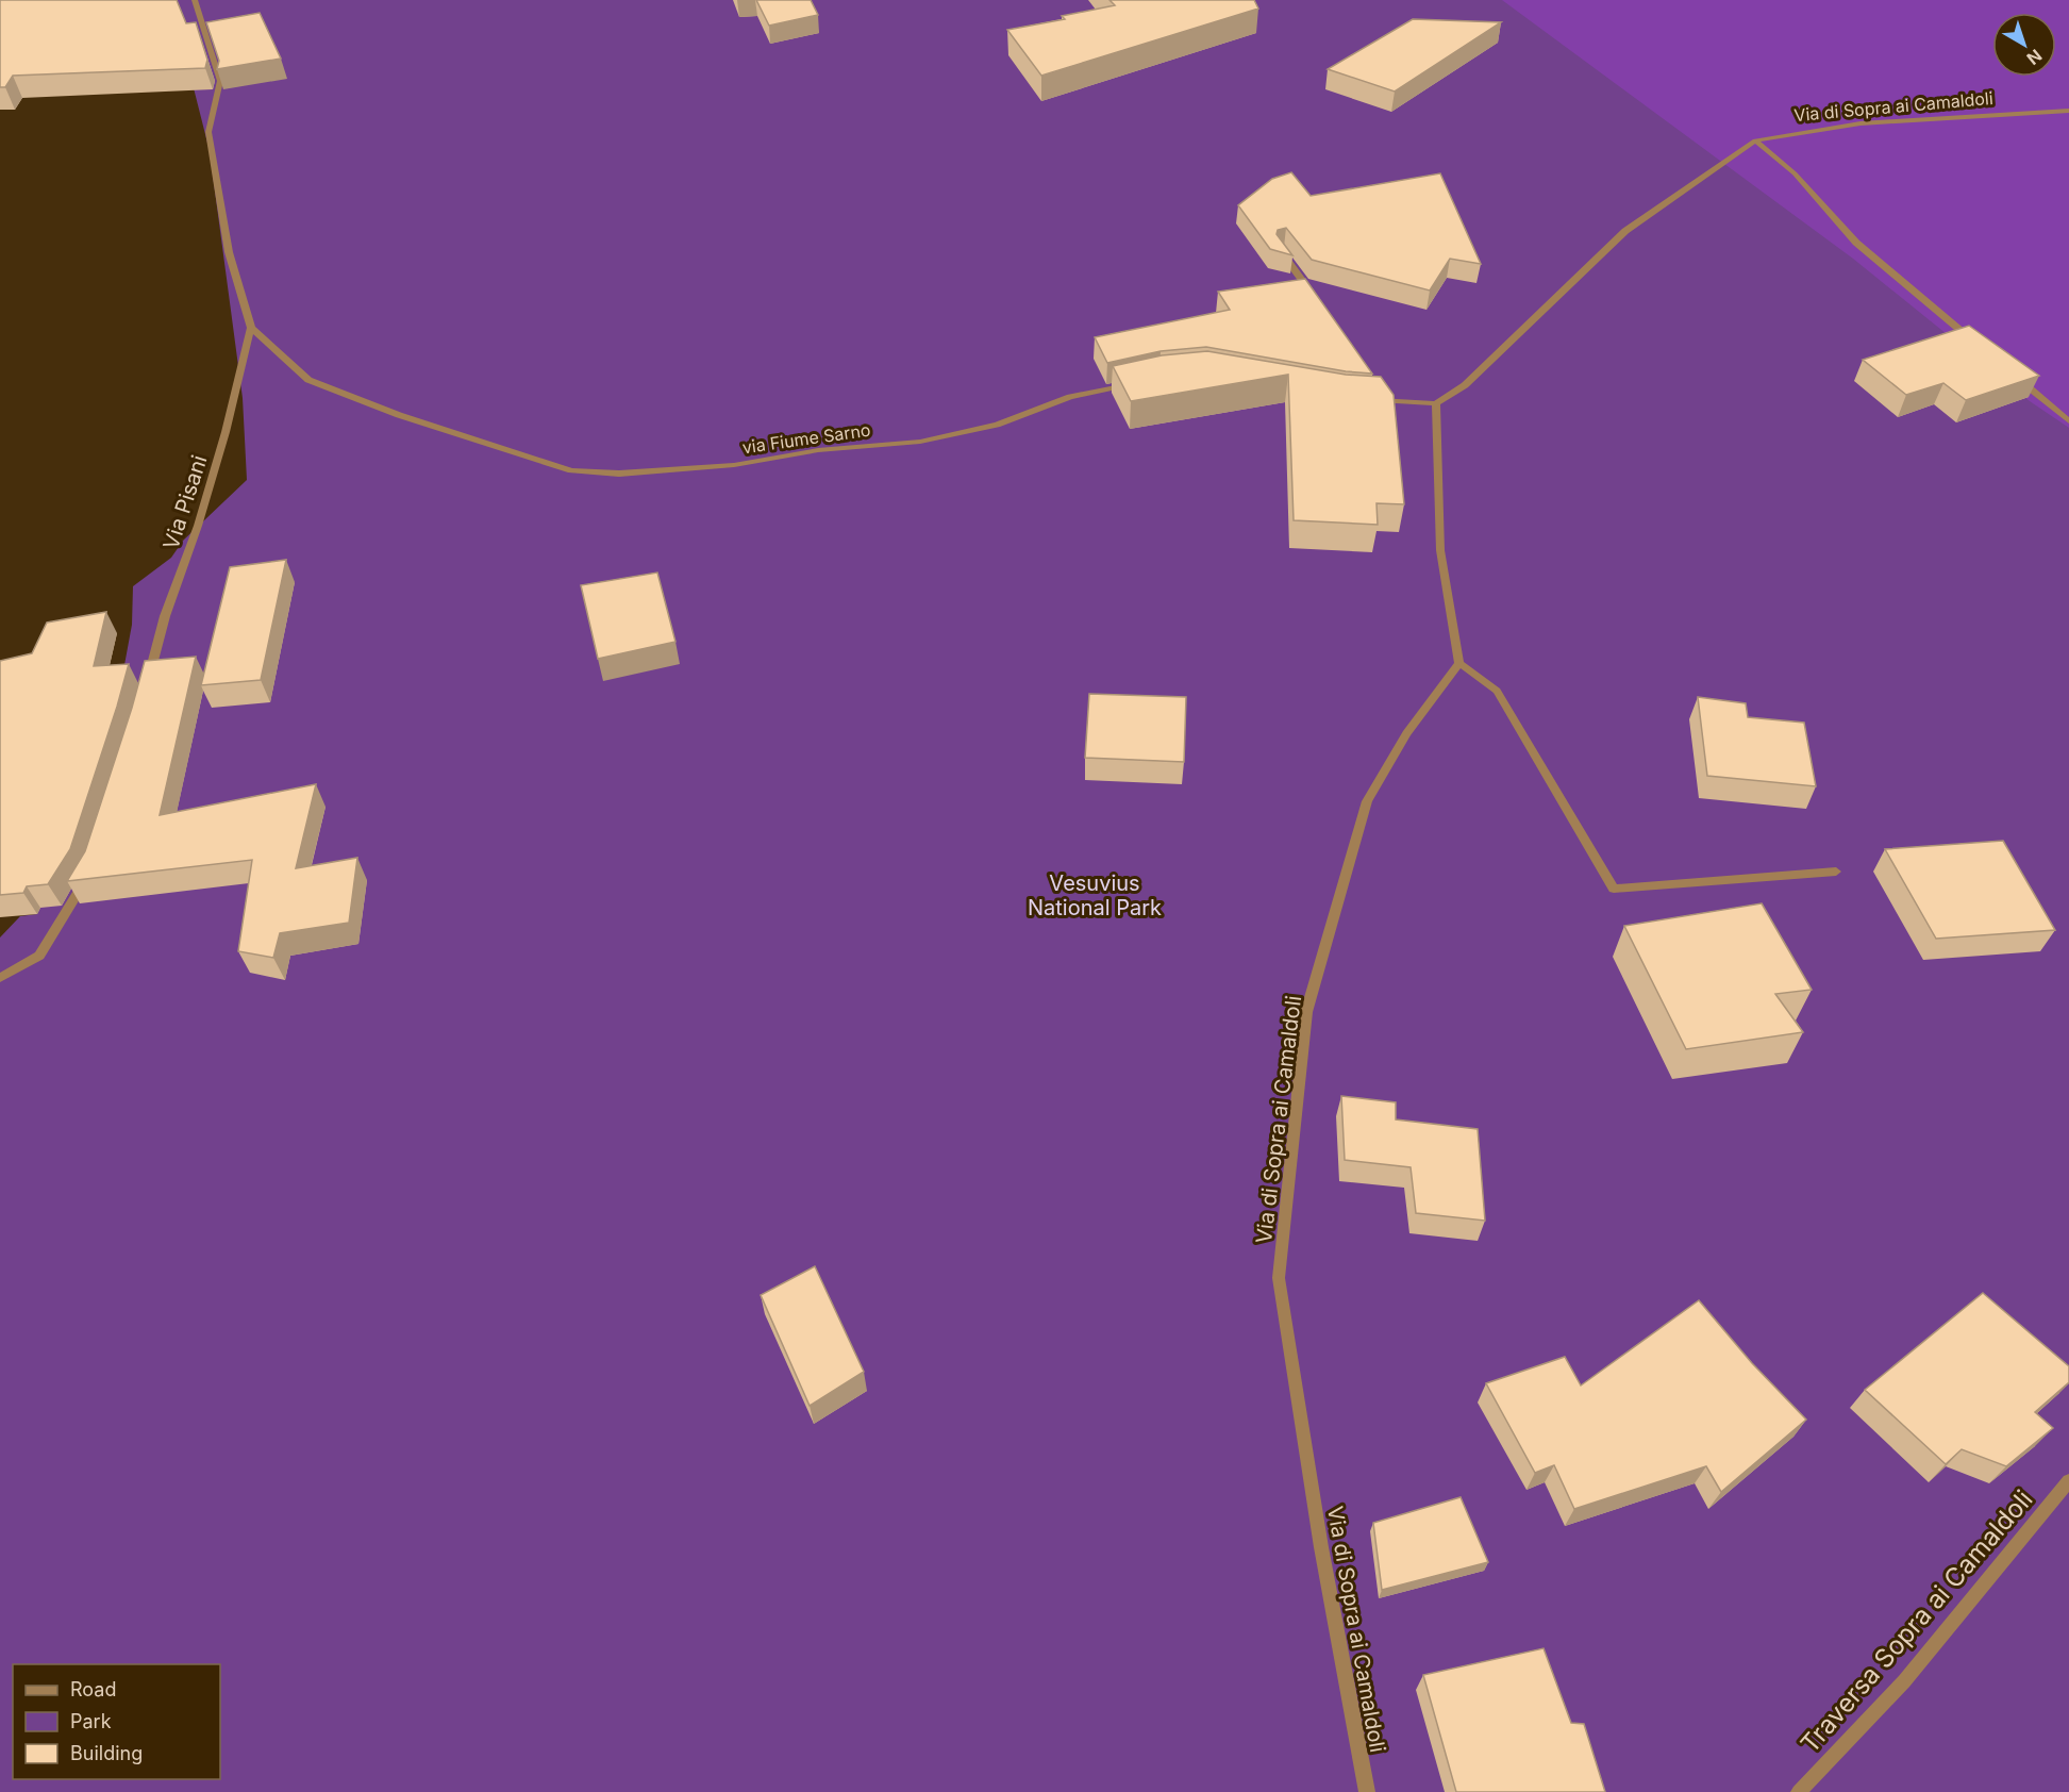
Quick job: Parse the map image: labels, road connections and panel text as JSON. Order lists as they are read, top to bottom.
{
  "streets": {
    "street": [
      "Via di Sopra ai Camaldoli",
      "via Fiume Sarno",
      "Via Pisani",
      "Traversa Sopra ai Camaldoli"
    ]
  },
  "crossings": [
    ["via Fiume Sarno", "Via Pisani"]
  ],
  "parks": ["Vesuvius National Park"],
  "legend": ["Road", "Park", "Building"],
  "north": "bottom right"
}
